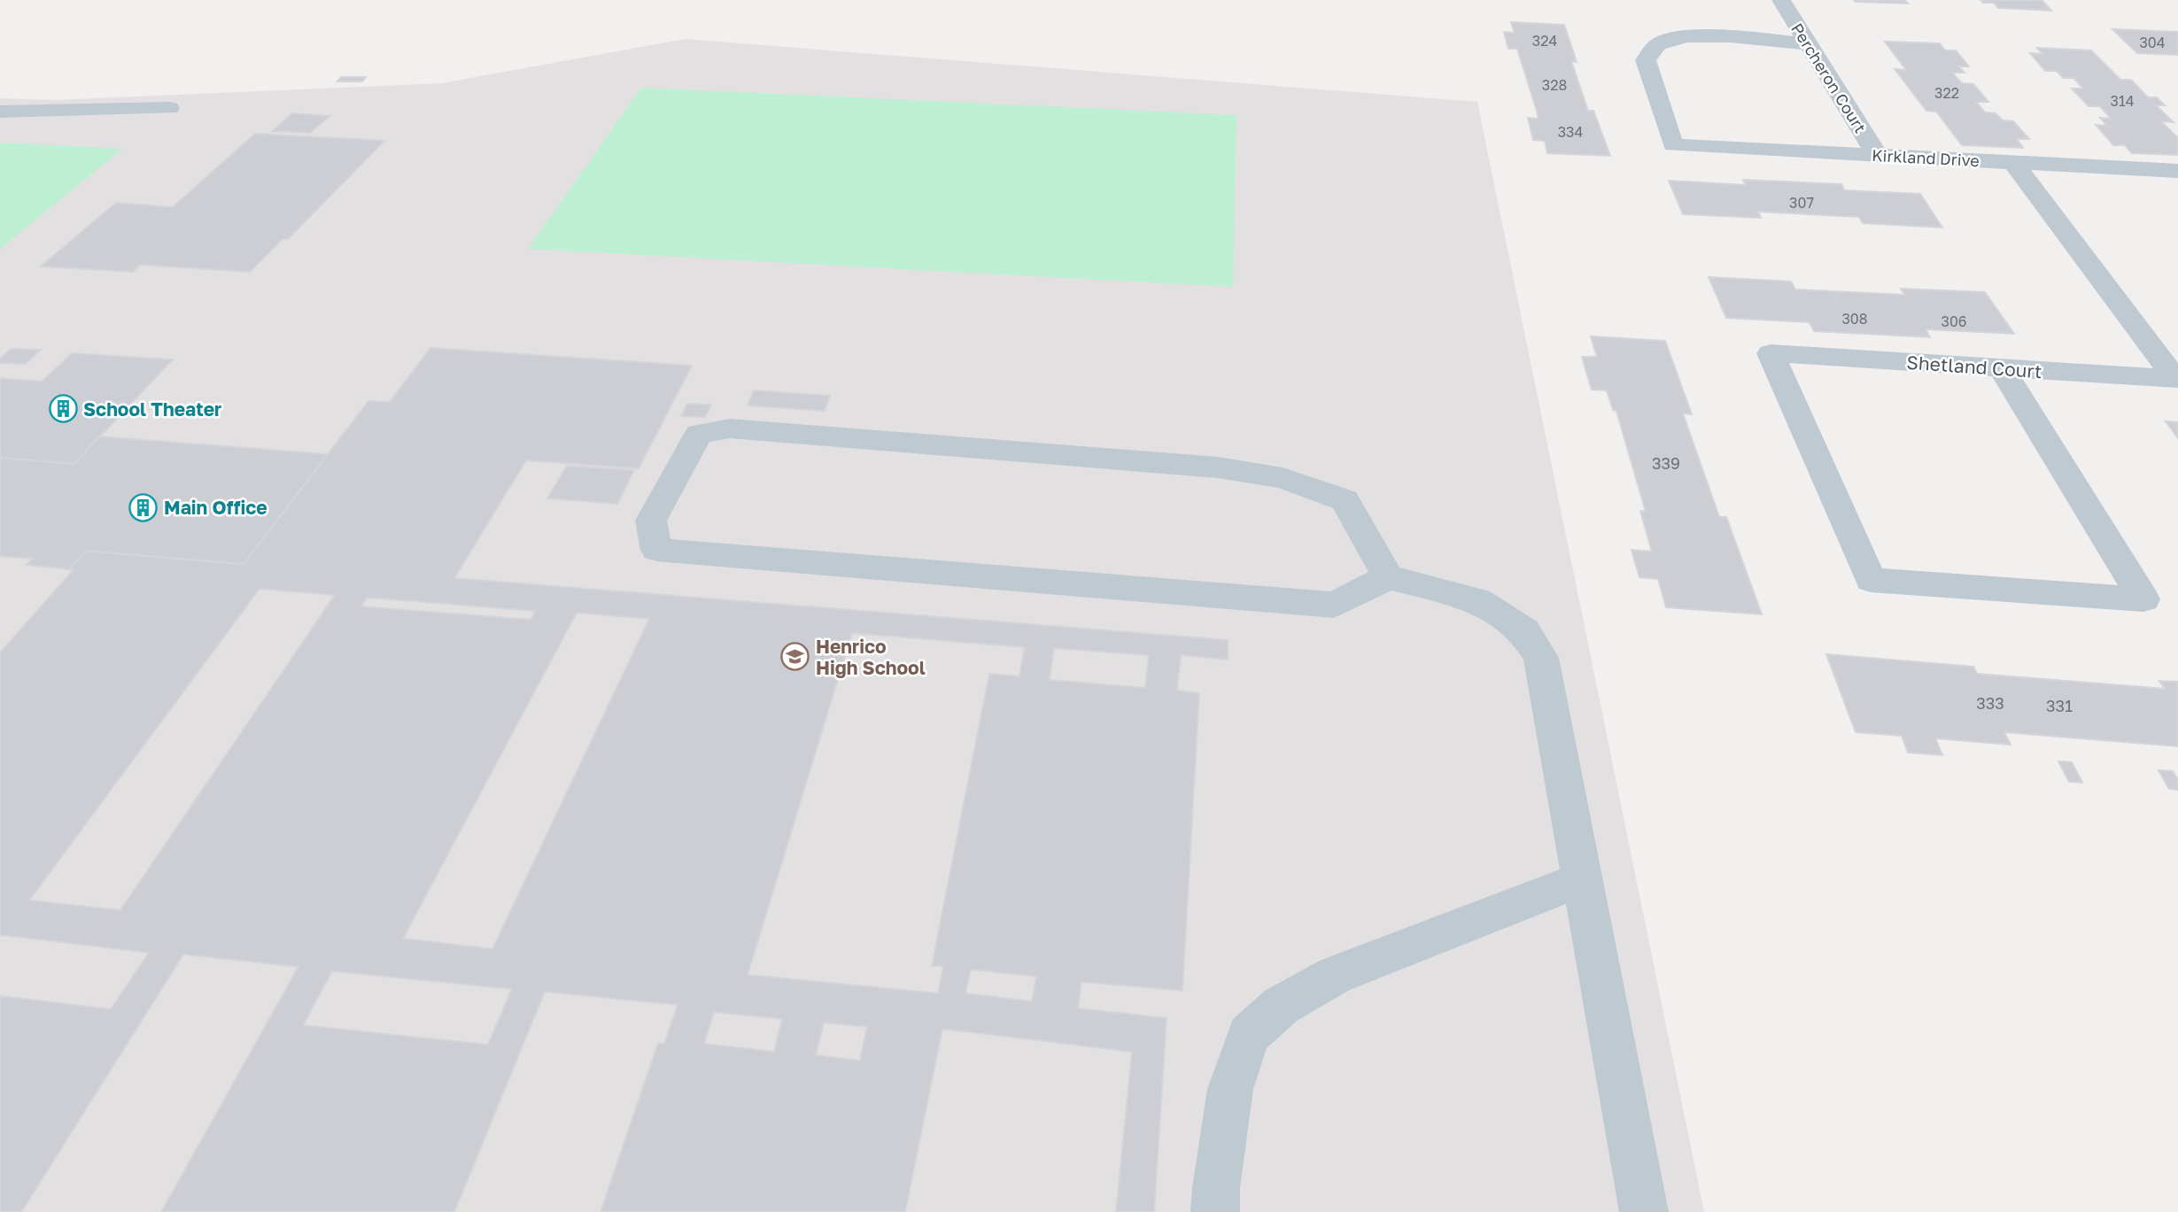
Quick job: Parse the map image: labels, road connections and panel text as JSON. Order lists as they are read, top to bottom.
{
  "streets": {
    "street": ["Percheron Court", "Kirkland Drive", "Shetland Court"]
  },
  "crossings": [
    ["Percheron Court", "Kirkland Drive"]
  ],
  "places": {
    "building": ["School Theater", "Main Office"],
    "school or university": ["Henrico High School"]
  },
  "house_numbers": [
    "324",
    "304",
    "328",
    "322",
    "314",
    "334",
    "307",
    "308",
    "306",
    "339",
    "333",
    "331"
  ]
}
